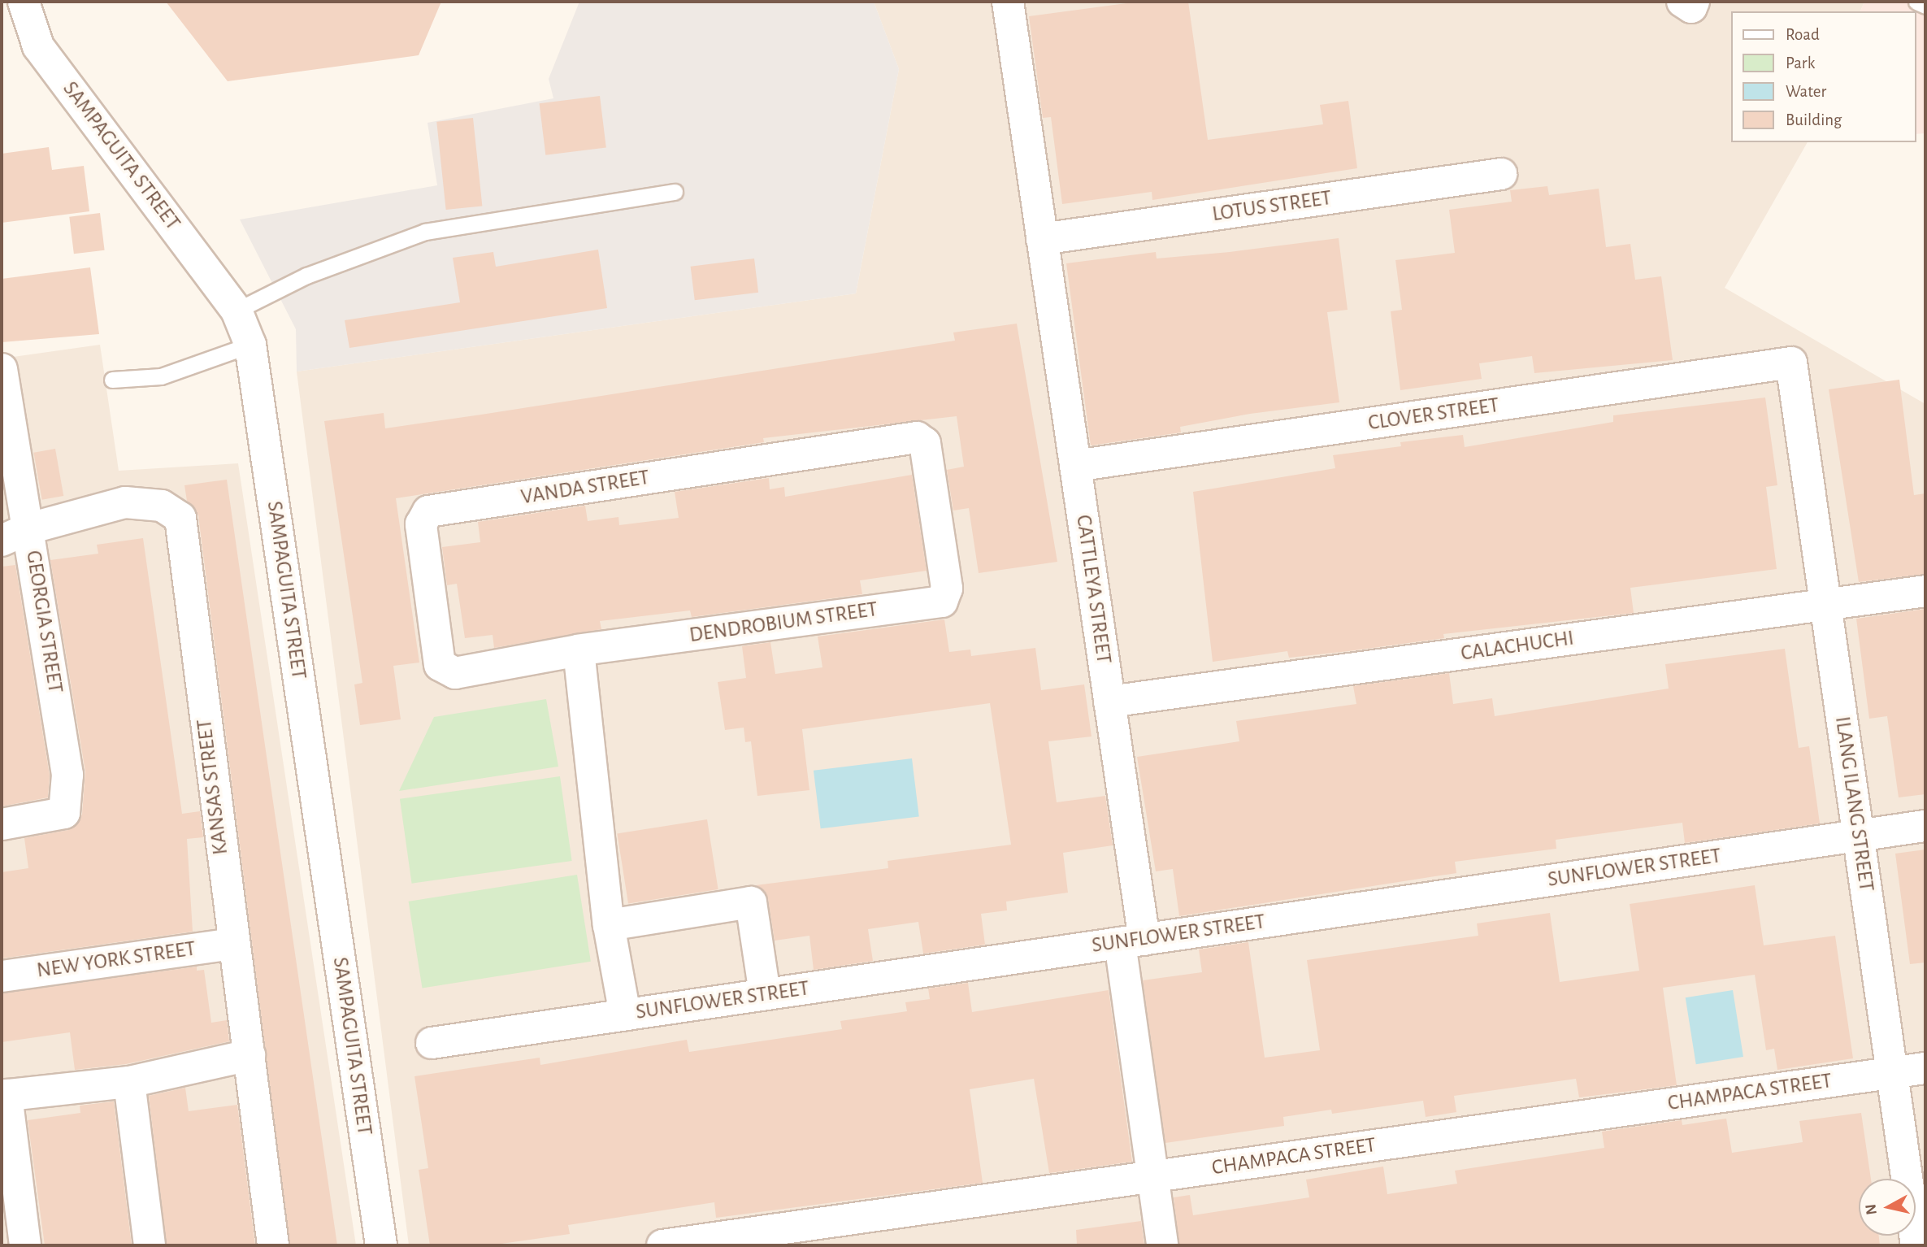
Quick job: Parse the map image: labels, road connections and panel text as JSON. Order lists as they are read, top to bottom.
{
  "streets": {
    "street": [
      "SAMPAGUITA STREET",
      "LOTUS STREET",
      "CLOVER STREET",
      "VANDA STREET",
      "CATTLEYA STREET",
      "GEORGIA STREET",
      "DENDROBIUM STREET",
      "CALACHUCHI",
      "KANSAS STREET",
      "ILANG ILANG STREET",
      "SUNFLOWER STREET",
      "NEW YORK STREET",
      "CHAMPACA STREET"
    ]
  },
  "crossings": [
    ["LOTUS STREET", "CATTLEYA STREET"],
    ["CLOVER STREET", "CATTLEYA STREET"],
    ["CLOVER STREET", "ILANG ILANG STREET"],
    ["VANDA STREET", "DENDROBIUM STREET"],
    ["CATTLEYA STREET", "CALACHUCHI"],
    ["CATTLEYA STREET", "SUNFLOWER STREET"],
    ["CATTLEYA STREET", "CHAMPACA STREET"],
    ["GEORGIA STREET", "KANSAS STREET"],
    ["CALACHUCHI", "ILANG ILANG STREET"],
    ["KANSAS STREET", "NEW YORK STREET"],
    ["ILANG ILANG STREET", "SUNFLOWER STREET"],
    ["ILANG ILANG STREET", "CHAMPACA STREET"]
  ],
  "legend": [
    "Road",
    "Park",
    "Water",
    "Building"
  ],
  "north": "left"
}
